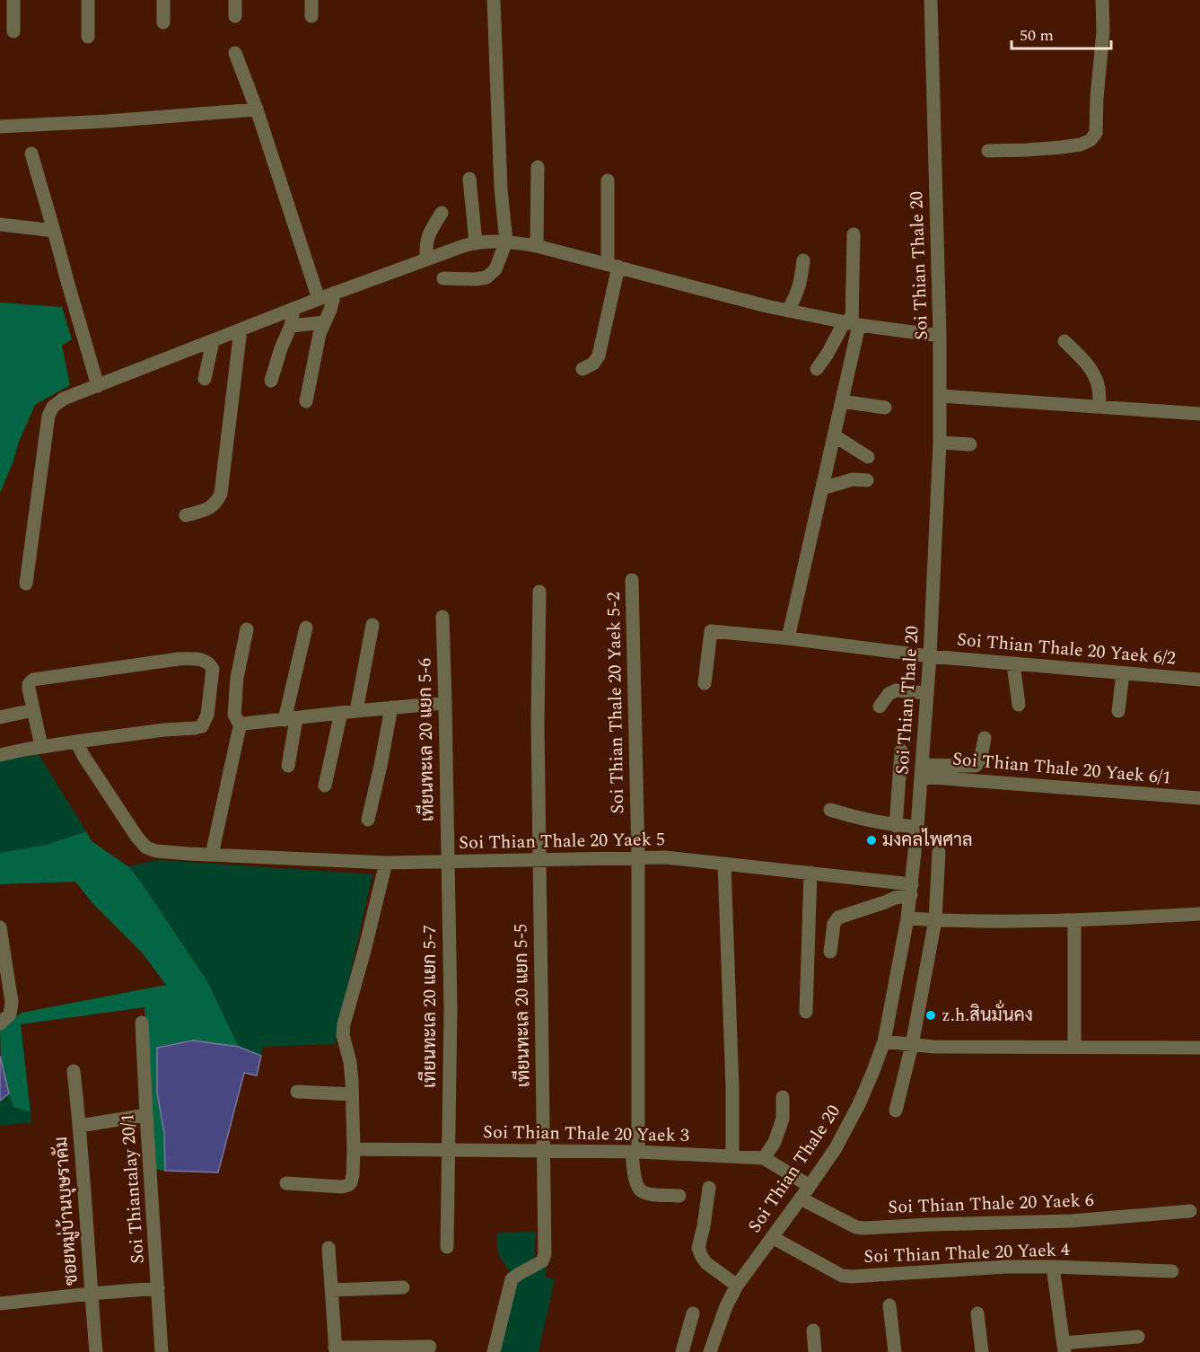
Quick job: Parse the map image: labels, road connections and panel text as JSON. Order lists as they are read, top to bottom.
{
  "streets": {
    "street": [
      "Soi Thian Thale 20",
      "Soi Thian Thale 20 Yaek 6/2",
      "Soi Thian Thale 20 Yaek 5-2",
      "เทียนทะเล 20 แยก 5-6",
      "Soi Thian Thale 20 Yaek 6/1",
      "Soi Thian Thale 20 Yaek 5",
      "เทียนทะเล 20 แยก 5-5",
      "เทียนทะเล 20 แยก 5-7",
      "Soi Thian Thale 20 Yaek 3",
      "Soi Thiantalay 20/1",
      "Soi Thian Thale 20 Yaek 6",
      "ซอยหมู่บ้านบุษราคัม",
      "Soi Thian Thale 20 Yaek 4"
    ]
  },
  "crossings": [
    ["Soi Thian Thale 20", "Soi Thian Thale 20 Yaek 6/2"],
    ["Soi Thian Thale 20", "Soi Thian Thale 20 Yaek 6/1"],
    ["Soi Thian Thale 20", "Soi Thian Thale 20 Yaek 5"],
    ["Soi Thian Thale 20", "Soi Thian Thale 20 Yaek 3"],
    ["Soi Thian Thale 20", "Soi Thian Thale 20 Yaek 6"],
    ["Soi Thian Thale 20", "Soi Thian Thale 20 Yaek 4"],
    ["Soi Thian Thale 20 Yaek 5-2", "Soi Thian Thale 20 Yaek 5"],
    ["Soi Thian Thale 20 Yaek 5-2", "Soi Thian Thale 20 Yaek 3"],
    ["เทียนทะเล 20 แยก 5-6", "Soi Thian Thale 20 Yaek 5"],
    ["เทียนทะเล 20 แยก 5-6", "เทียนทะเล 20 แยก 5-7"],
    ["Soi Thian Thale 20 Yaek 5", "เทียนทะเล 20 แยก 5-5"],
    ["Soi Thian Thale 20 Yaek 5", "เทียนทะเล 20 แยก 5-7"],
    ["เทียนทะเล 20 แยก 5-5", "Soi Thian Thale 20 Yaek 3"],
    ["เทียนทะเล 20 แยก 5-7", "Soi Thian Thale 20 Yaek 3"],
    ["Soi Thiantalay 20/1", "ซอยหมู่บ้านบุษราคัม"]
  ],
  "places": ["มงคลไพศาล", "z.h.สินมั่นคง"],
  "scale_bar": "50 m"
}
